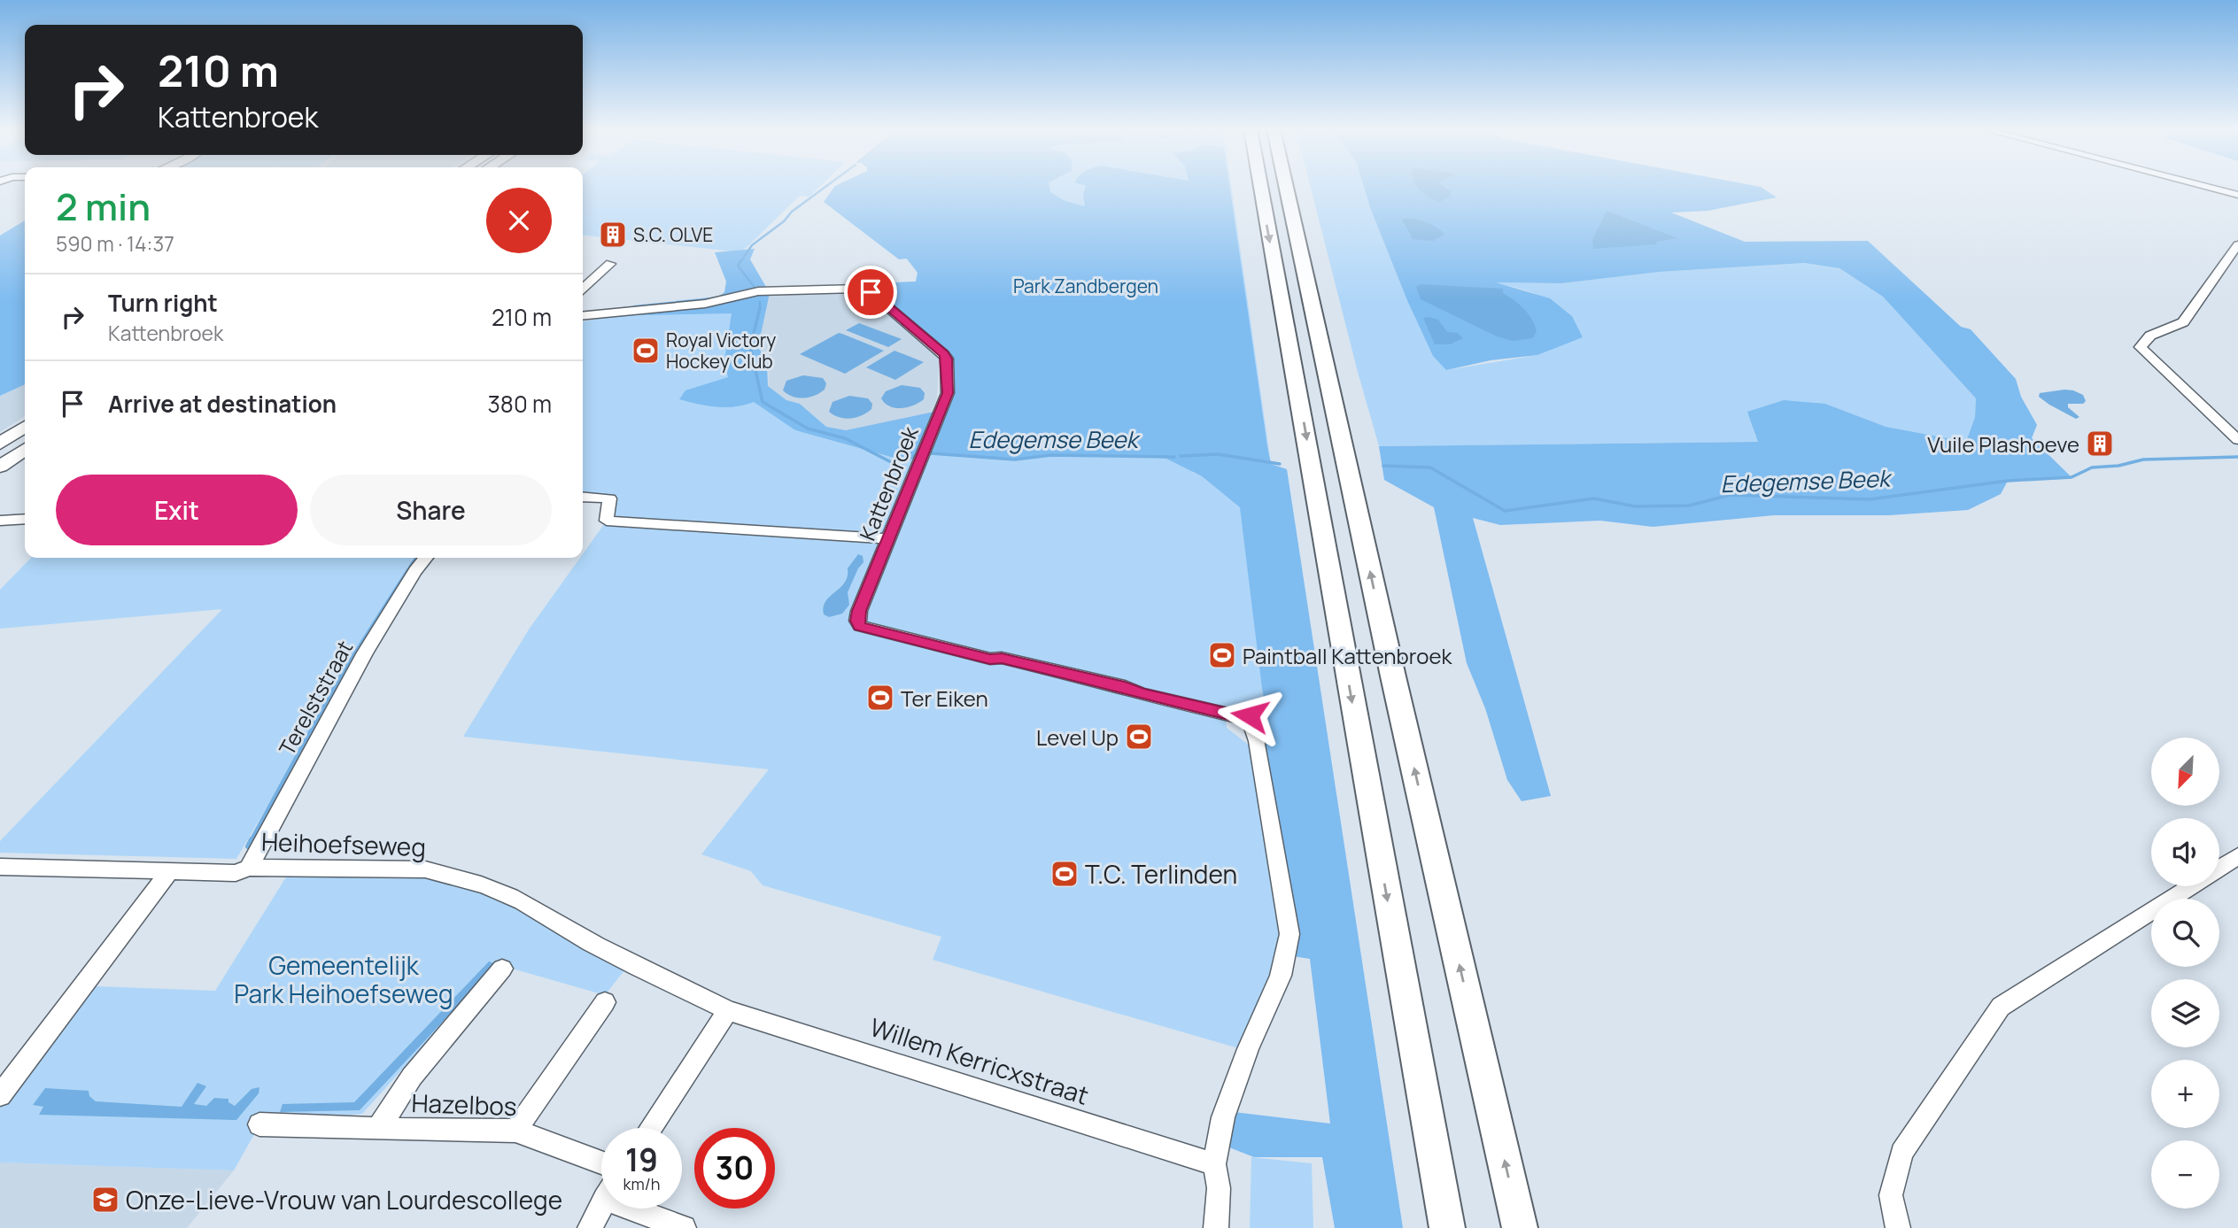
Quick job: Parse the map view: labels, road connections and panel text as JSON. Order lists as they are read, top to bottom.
{
  "streets": {
    "street": [
      "Kattenbroek",
      "Terelststraat",
      "Heihoefseweg",
      "Willem Kerricxstraat",
      "Hazelbos"
    ]
  },
  "crossings": [
    ["Kattenbroek", "Willem Kerricxstraat"],
    ["Terelststraat", "Heihoefseweg"],
    ["Heihoefseweg", "Willem Kerricxstraat"]
  ],
  "water": ["Edegemse Beek"],
  "parks": ["Park Zandbergen", "Gemeentelijk Park Heihoefseweg"],
  "places": {
    "building": ["S.C. OLVE", "Vuile Plashoeve"],
    "sports": [
      "Royal Victory Hockey Club",
      "Paintball Kattenbroek",
      "Ter Eiken",
      "Level Up",
      "T.C. Terlinden"
    ],
    "school or university": ["Onze-Lieve-Vrouw van Lourdescollege"]
  },
  "north": "bottom left",
  "page": {
    "turn": ["210 m", "Kattenbroek"],
    "heading": ["2 min", "590 m · 14:37"],
    "list": [
      {
        "name": "Turn right",
        "note": "Kattenbroek",
        "value": "210 m"
      },
      {
        "name": "Arrive at destination",
        "value": "380 m"
      }
    ],
    "buttons": ["Exit", "Share"],
    "map_buttons": ["+", "−"],
    "speed": "19 km/h",
    "limit": "30"
  }
}
